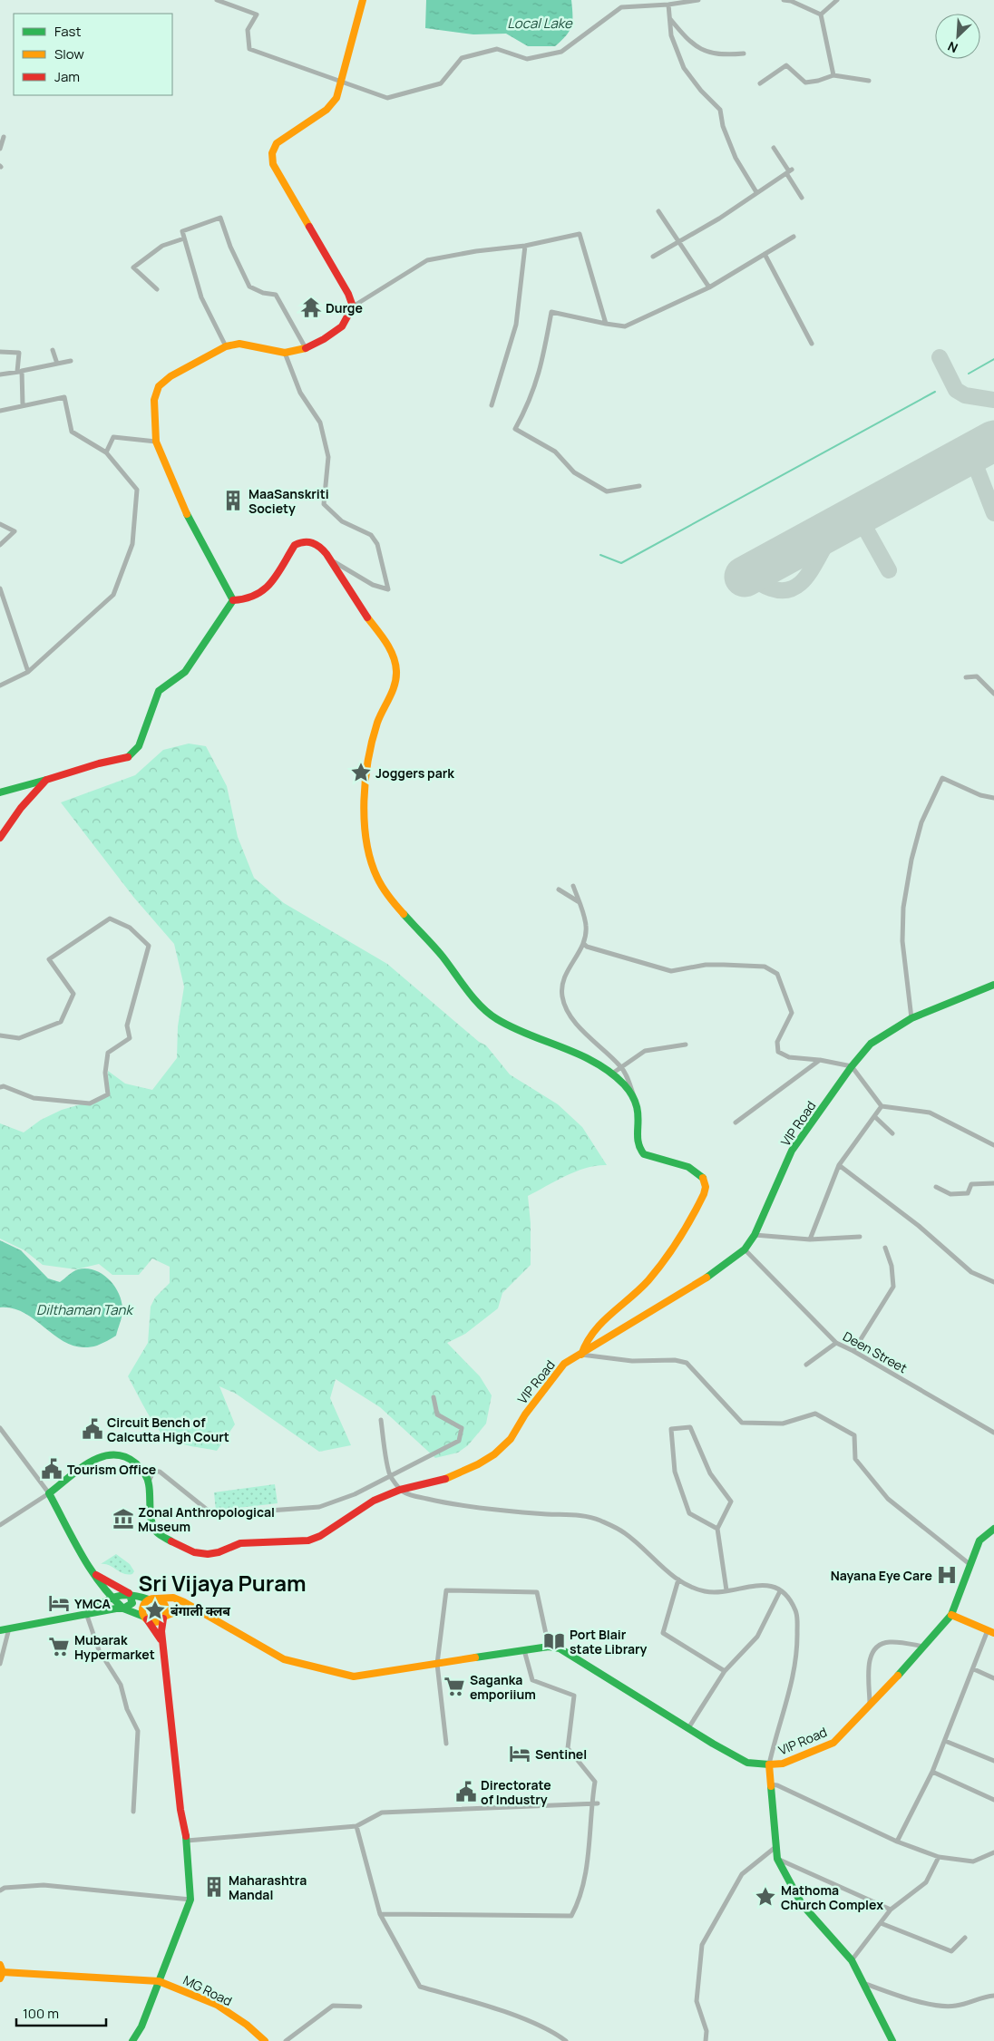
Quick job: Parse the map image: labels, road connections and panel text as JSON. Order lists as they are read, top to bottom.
{
  "streets": {
    "main road": ["VIP Road", "MG Road"],
    "street": ["Deen Street"]
  },
  "crossings": [
    ["VIP Road", "Deen Street"]
  ],
  "districts": ["Sri Vijaya Puram"],
  "water": ["Local Lake", "Dilthaman Tank"],
  "places": {
    "temple": ["Durge"],
    "building": ["MaaSanskriti Society", "Maharashtra Mandal"],
    "place": ["Joggers park", "बंगाली क्लब", "Mathoma Church Complex"],
    "public building": ["Circuit Bench of Calcutta High Court", "Tourism Office", "Directorate of Industry"],
    "museum": ["Zonal Anthropological Museum"],
    "hospital": ["Nayana Eye Care"],
    "hotel": ["YMCA", "Sentinel"],
    "library": ["Port Blair state Library"],
    "supermarket": ["Mubarak Hypermarket", "Saganka emporiium"]
  },
  "legend": ["Fast", "Slow", "Jam"],
  "scale_bar": "100 m",
  "north": "bottom left"
}
